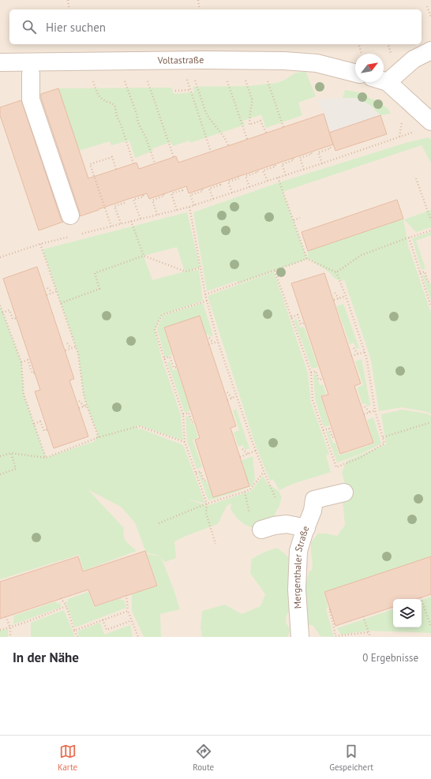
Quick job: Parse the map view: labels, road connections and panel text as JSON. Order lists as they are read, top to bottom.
{
  "streets": {
    "street": ["Voltastraße", "Mergenthaler Straße"]
  },
  "north": "top right",
  "page": {
    "search": "Hier suchen",
    "heading": ["In der Nähe", "0 Ergebnisse"],
    "nav": ["Karte", "Route", "Gespeichert"]
  }
}
